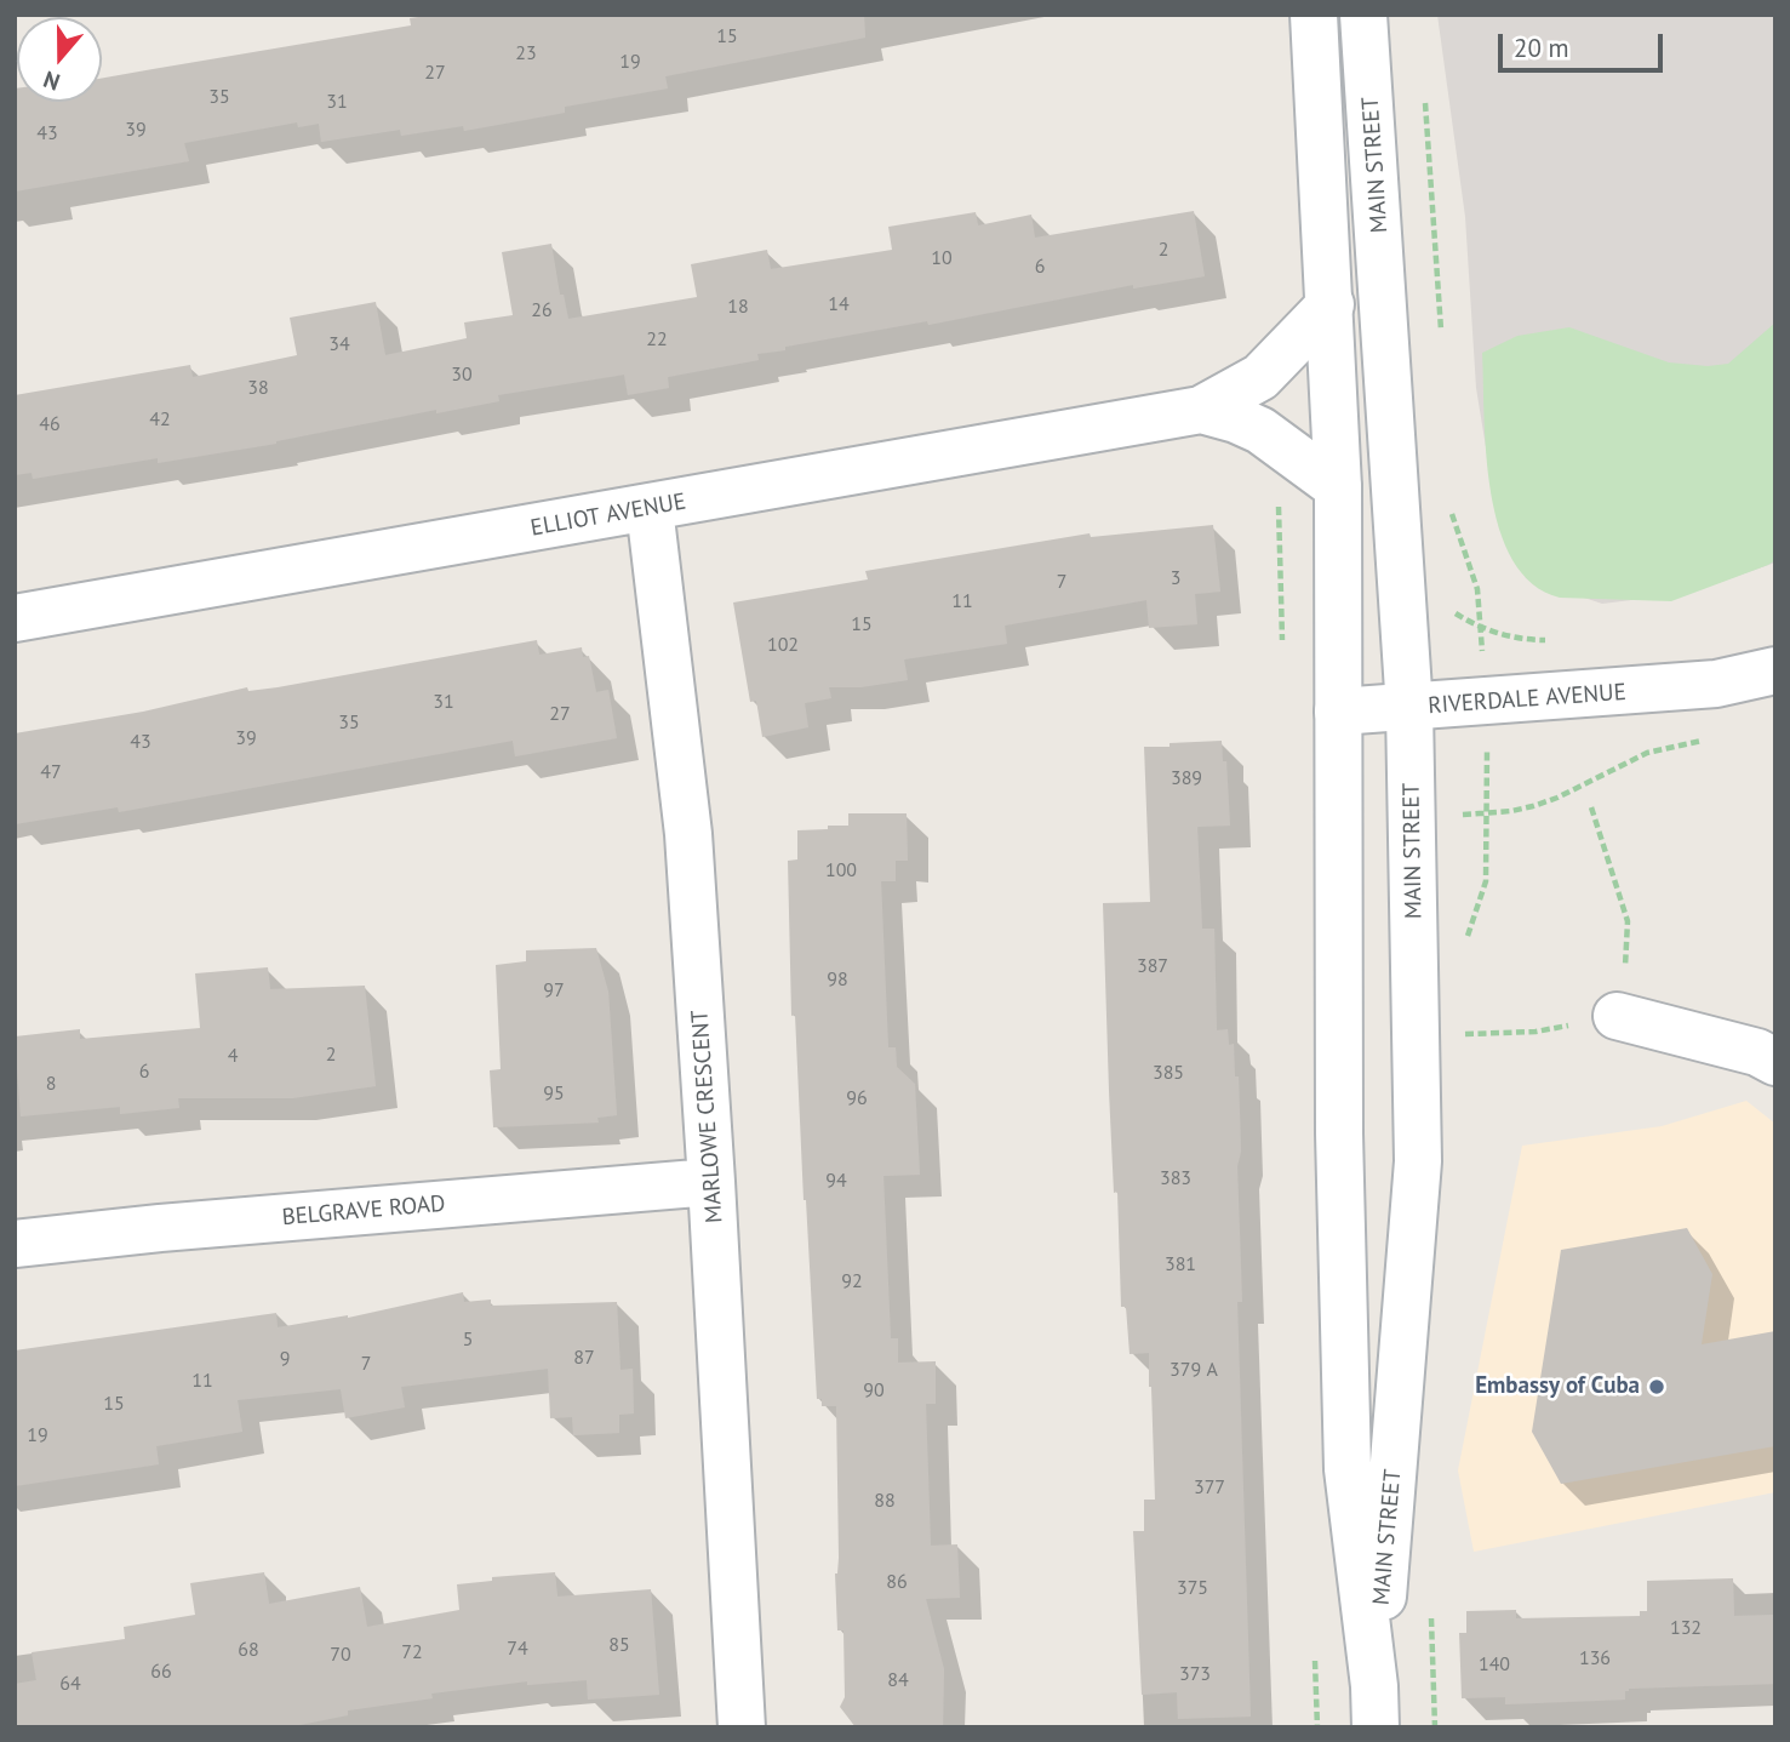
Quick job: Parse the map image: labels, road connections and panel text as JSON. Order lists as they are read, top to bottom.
{
  "streets": {
    "street": [
      "MAIN STREET",
      "ELLIOT AVENUE",
      "RIVERDALE AVENUE",
      "MARLOWE CRESCENT",
      "BELGRAVE ROAD"
    ]
  },
  "crossings": [
    ["MAIN STREET", "ELLIOT AVENUE"],
    ["MAIN STREET", "RIVERDALE AVENUE"],
    ["ELLIOT AVENUE", "MARLOWE CRESCENT"],
    ["MARLOWE CRESCENT", "BELGRAVE ROAD"]
  ],
  "places": ["Embassy of Cuba"],
  "house_numbers": [
    "15",
    "23",
    "19",
    "27",
    "35",
    "31",
    "39",
    "43",
    "2",
    "10",
    "6",
    "14",
    "18",
    "26",
    "22",
    "34",
    "30",
    "38",
    "42",
    "46",
    "3",
    "7",
    "11",
    "15",
    "102",
    "31",
    "27",
    "35",
    "39",
    "43",
    "47",
    "389",
    "100",
    "387",
    "98",
    "97",
    "2",
    "4",
    "6",
    "385",
    "8",
    "95",
    "96",
    "383",
    "94",
    "381",
    "92",
    "5",
    "87",
    "9",
    "7",
    "379 A",
    "11",
    "90",
    "15",
    "19",
    "377",
    "88",
    "86",
    "375",
    "132",
    "85",
    "74",
    "68",
    "72",
    "70",
    "136",
    "140",
    "66",
    "373",
    "84",
    "64"
  ],
  "scale_bar": "20 m",
  "north": "bottom"
}
